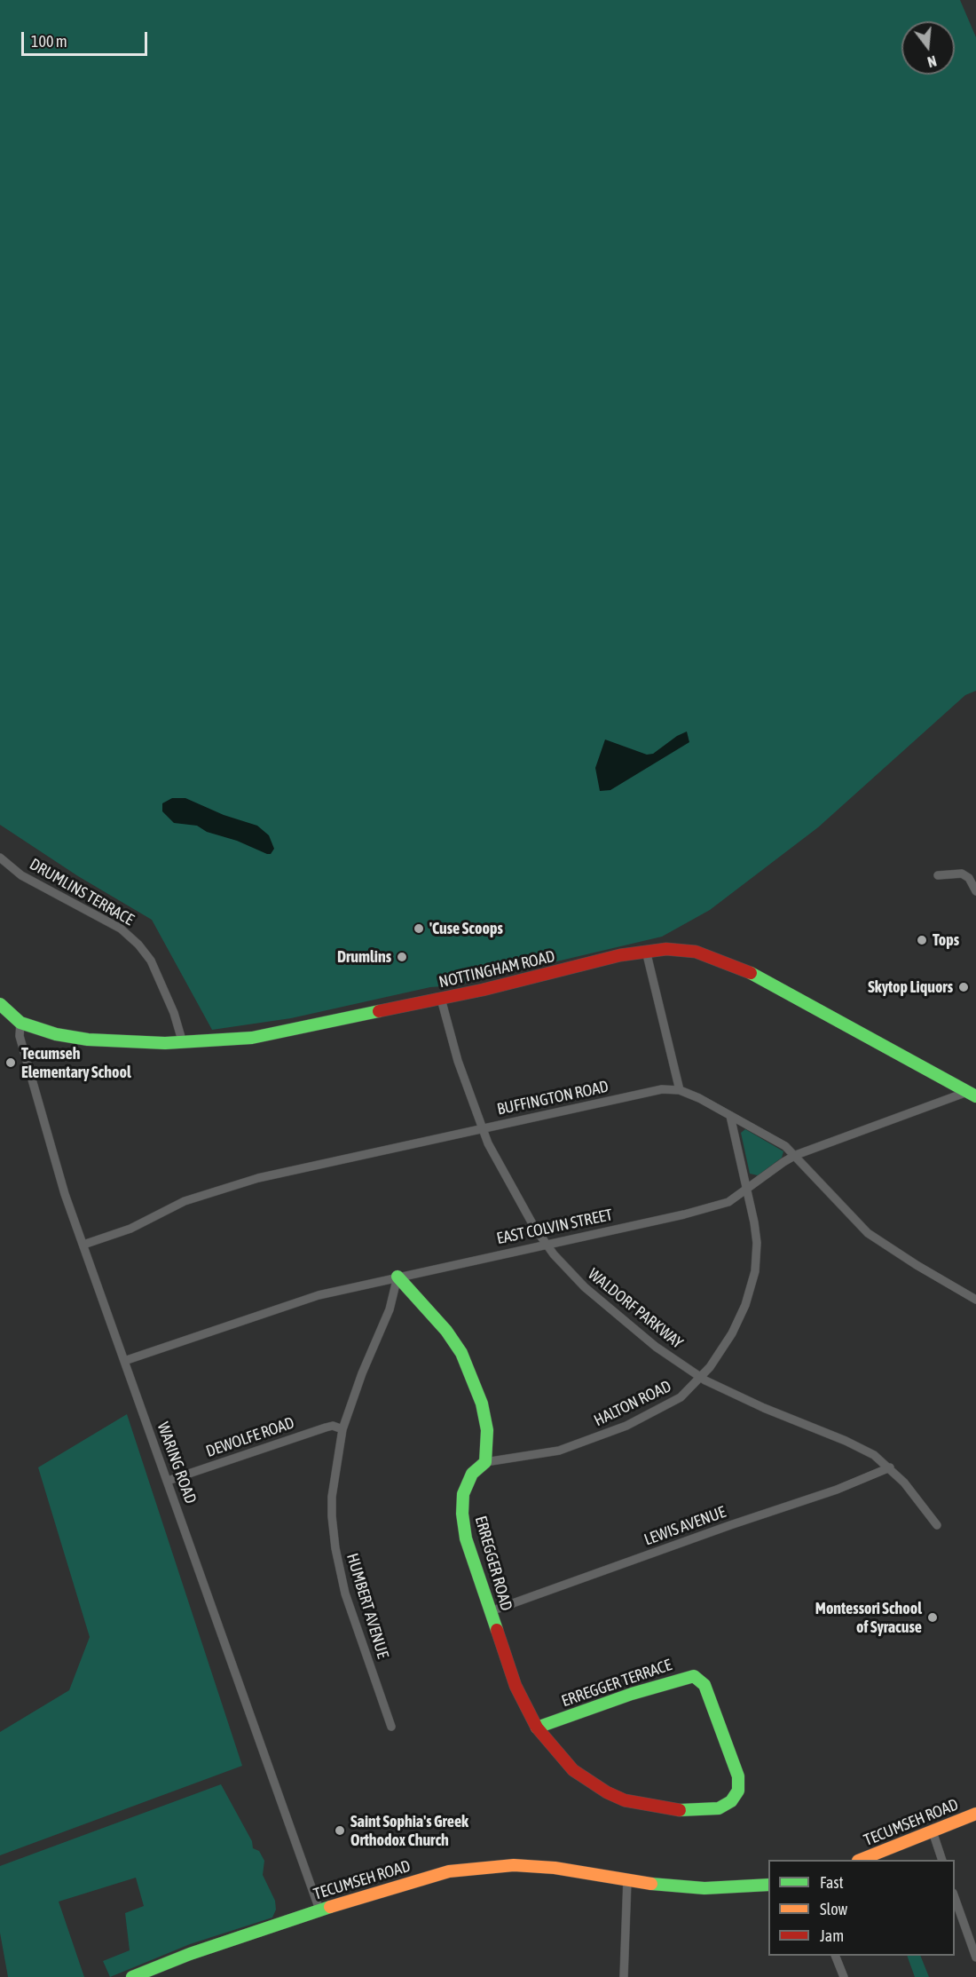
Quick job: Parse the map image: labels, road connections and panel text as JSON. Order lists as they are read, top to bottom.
{
  "streets": {
    "street": [
      "DRUMLINS TERRACE",
      "NOTTINGHAM ROAD",
      "BUFFINGTON ROAD",
      "EAST COLVIN STREET",
      "WALDORF PARKWAY",
      "HALTON ROAD",
      "DEWOLFE ROAD",
      "WARING ROAD",
      "LEWIS AVENUE",
      "ERREGGER ROAD",
      "HUMBERT AVENUE",
      "ERREGGER TERRACE",
      "TECUMSEH ROAD"
    ]
  },
  "crossings": [
    ["DRUMLINS TERRACE", "NOTTINGHAM ROAD"],
    ["NOTTINGHAM ROAD", "EAST COLVIN STREET"],
    ["NOTTINGHAM ROAD", "WALDORF PARKWAY"],
    ["NOTTINGHAM ROAD", "WARING ROAD"],
    ["BUFFINGTON ROAD", "EAST COLVIN STREET"],
    ["BUFFINGTON ROAD", "WALDORF PARKWAY"],
    ["BUFFINGTON ROAD", "HALTON ROAD"],
    ["BUFFINGTON ROAD", "WARING ROAD"],
    ["EAST COLVIN STREET", "WALDORF PARKWAY"],
    ["EAST COLVIN STREET", "HALTON ROAD"],
    ["EAST COLVIN STREET", "WARING ROAD"],
    ["EAST COLVIN STREET", "HUMBERT AVENUE"],
    ["WALDORF PARKWAY", "HALTON ROAD"],
    ["WALDORF PARKWAY", "LEWIS AVENUE"],
    ["HALTON ROAD", "ERREGGER ROAD"],
    ["DEWOLFE ROAD", "WARING ROAD"],
    ["DEWOLFE ROAD", "HUMBERT AVENUE"],
    ["WARING ROAD", "TECUMSEH ROAD"],
    ["LEWIS AVENUE", "ERREGGER ROAD"],
    ["ERREGGER ROAD", "ERREGGER TERRACE"]
  ],
  "places": [
    "'Cuse Scoops",
    "Tops",
    "Drumlins",
    "Skytop Liquors",
    "Tecumseh Elementary School",
    "Montessori School of Syracuse",
    "Saint Sophia's Greek Orthodox Church"
  ],
  "legend": ["Fast", "Slow", "Jam"],
  "scale_bar": "100 m",
  "north": "bottom"
}
